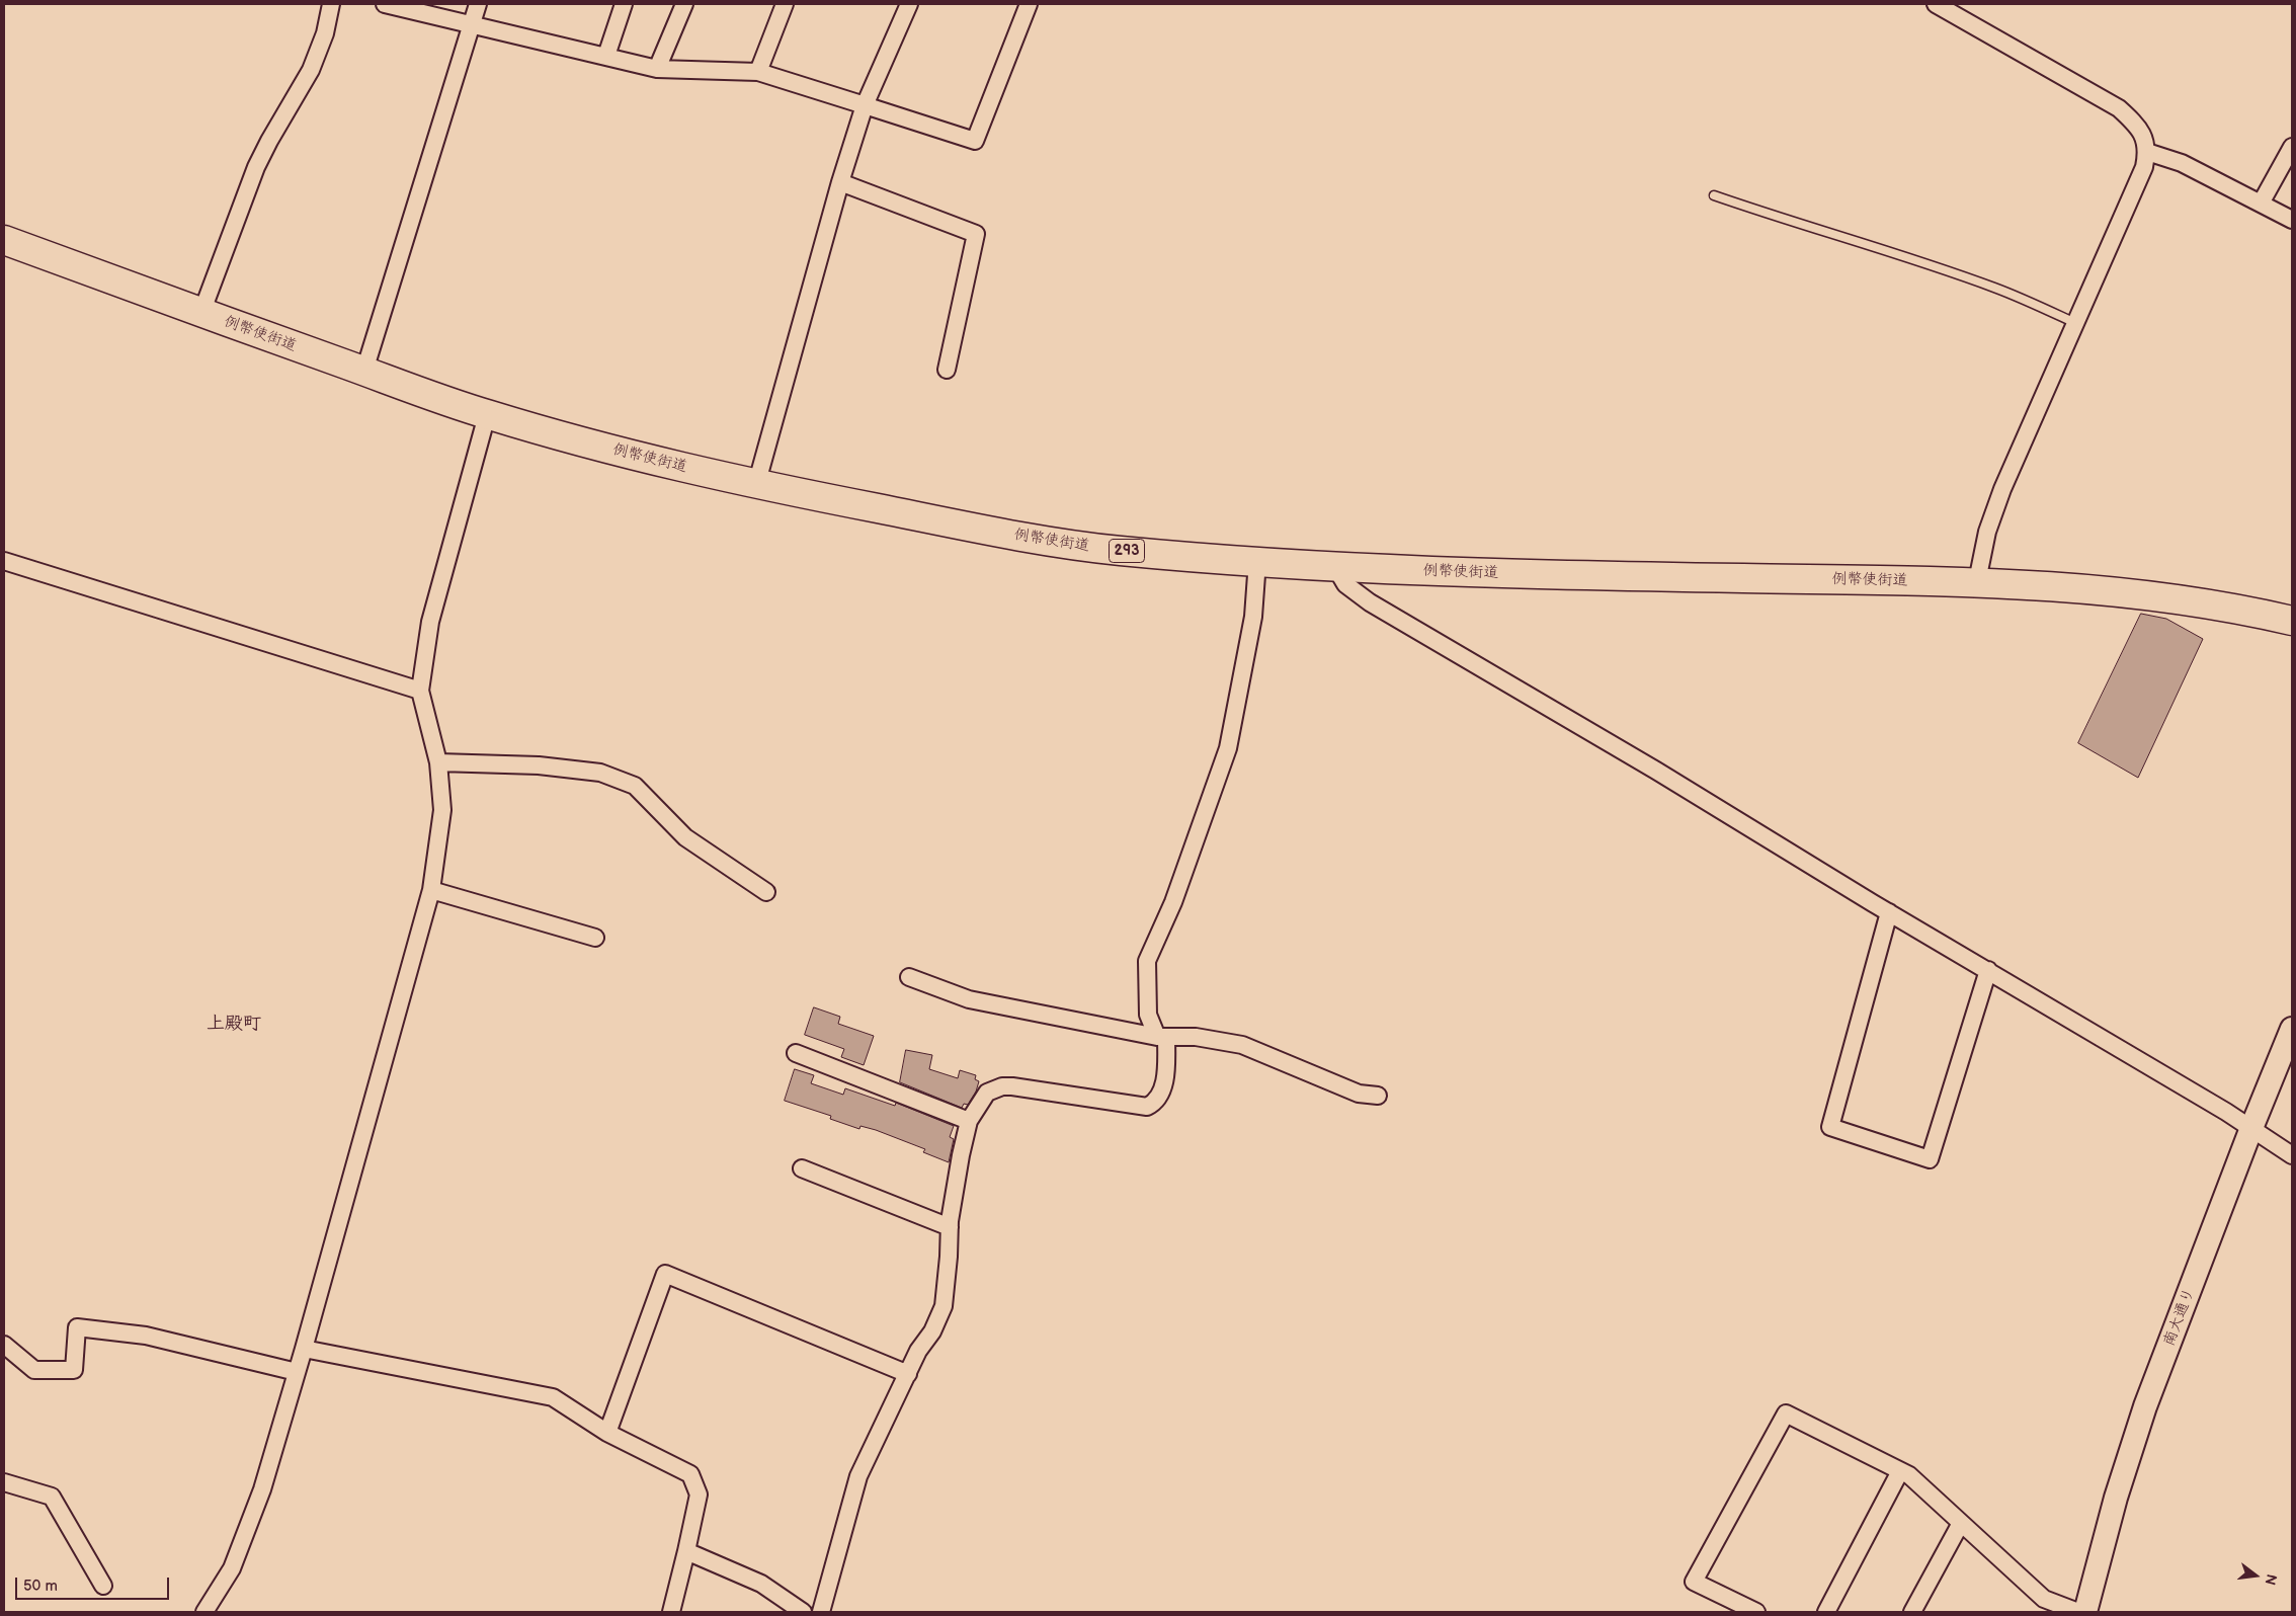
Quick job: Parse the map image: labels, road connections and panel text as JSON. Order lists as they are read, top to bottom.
{
  "streets": {
    "highway": ["例幣使街道", "293"],
    "street": ["南大通り"]
  },
  "districts": ["上殿町"],
  "scale_bar": "50 m",
  "north": "right"
}
